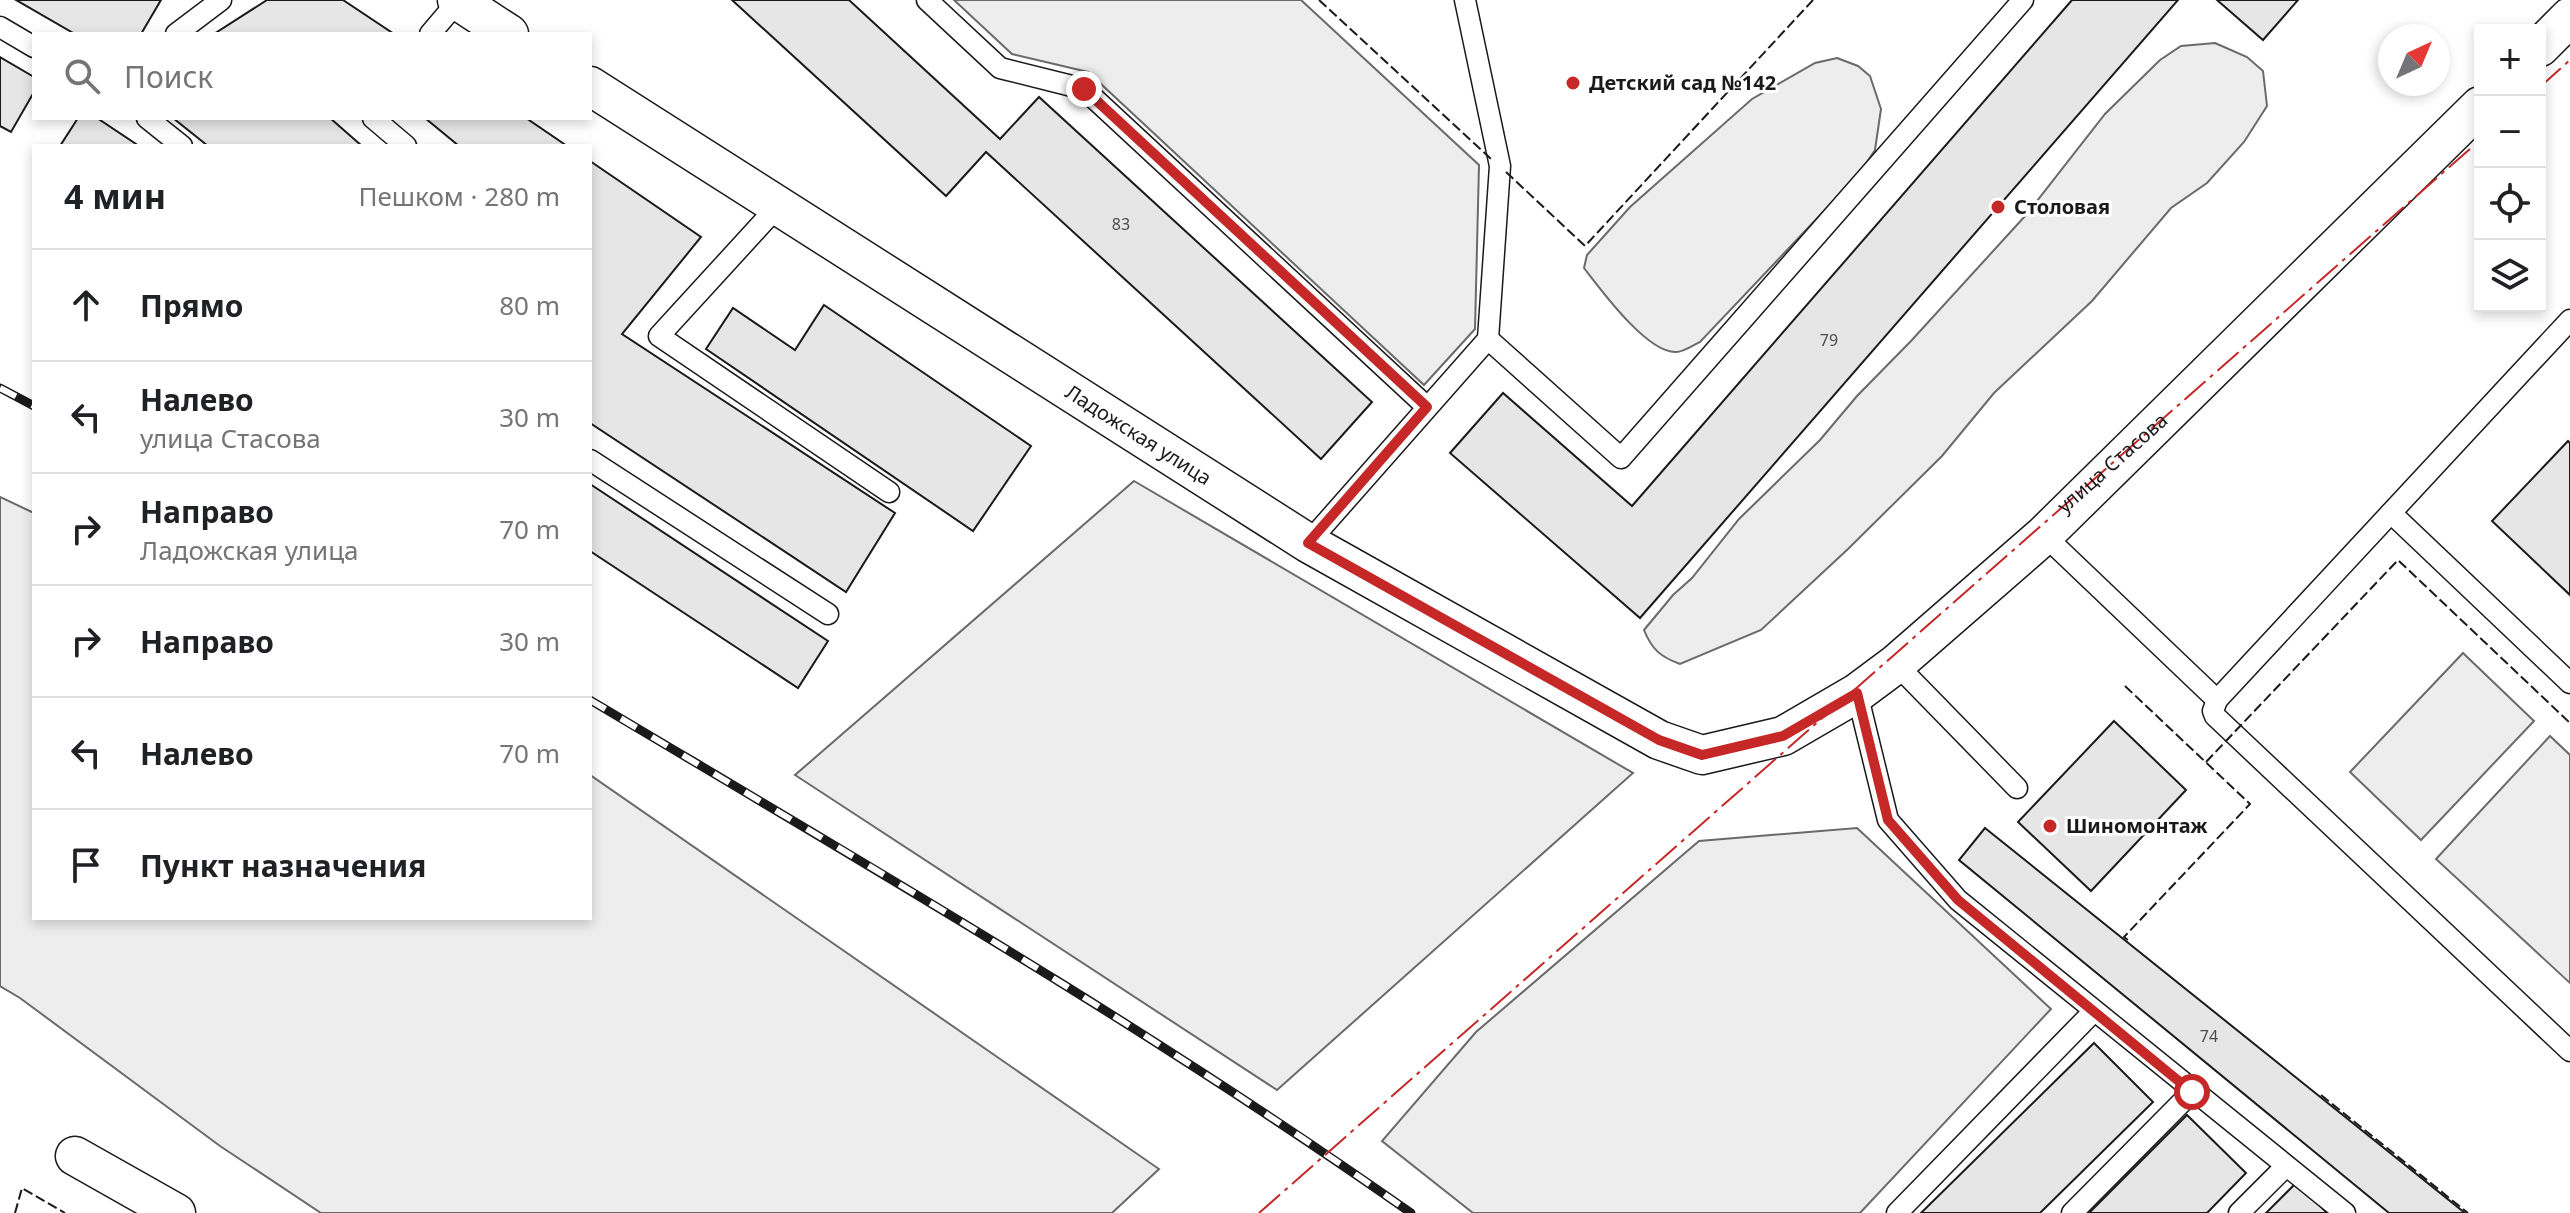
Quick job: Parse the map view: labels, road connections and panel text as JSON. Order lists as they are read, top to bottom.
{
  "streets": {
    "street": ["Ладожская улица", "улица Стасова"]
  },
  "crossings": [
    ["Ладожская улица", "улица Стасова"]
  ],
  "places": ["Детский сад №142", "Столовая", "Шиномонтаж"],
  "house_numbers": ["83", "79", "74"],
  "north": "top right",
  "page": {
    "map_buttons": ["+", "−"],
    "search": "Поиск",
    "heading": ["4 мин", "Пешком · 280 m"],
    "list": [
      ["Прямо", "80 m"],
      ["Налево", "улица Стасова", "30 m"],
      ["Направо", "Ладожская улица", "70 m"],
      ["Направо", "30 m"],
      ["Налево", "70 m"],
      "Пункт назначения"
    ]
  }
}
